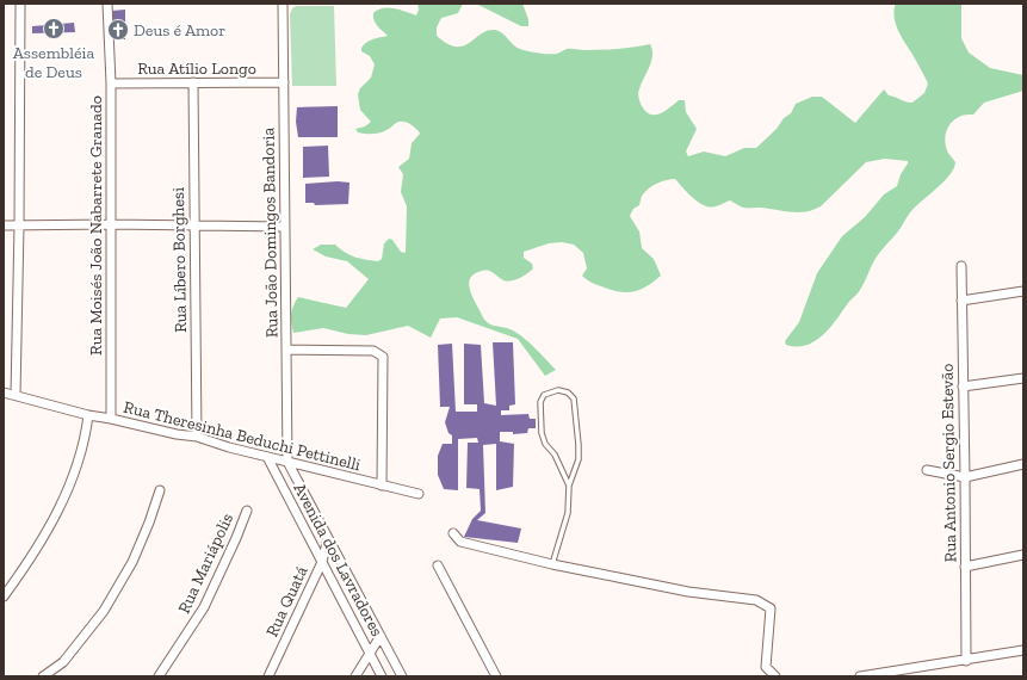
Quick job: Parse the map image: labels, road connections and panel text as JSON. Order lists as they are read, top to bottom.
{
  "streets": {
    "street": [
      "Rua Atílio Longo",
      "Rua Moisés João Nabarrete Granado",
      "Rua João Domingos Bandoria",
      "Rua Líbero Borghesi",
      "Rua Theresinha Beduchi Pettinelli",
      "Rua Antonio Sergio Estevão",
      "Avenida dos Lavradores",
      "Rua Mariápolis",
      "Rua Quatá"
    ]
  },
  "crossings": [
    ["Rua Atílio Longo", "Rua Moisés João Nabarrete Granado"],
    ["Rua Atílio Longo", "Rua João Domingos Bandoria"],
    ["Rua Atílio Longo", "Rua Líbero Borghesi"],
    ["Rua Moisés João Nabarrete Granado", "Rua Theresinha Beduchi Pettinelli"],
    ["Rua João Domingos Bandoria", "Rua Theresinha Beduchi Pettinelli"],
    ["Rua João Domingos Bandoria", "Avenida dos Lavradores"],
    ["Rua Líbero Borghesi", "Rua Theresinha Beduchi Pettinelli"],
    ["Rua Theresinha Beduchi Pettinelli", "Avenida dos Lavradores"],
    ["Avenida dos Lavradores", "Rua Quatá"]
  ],
  "places": {
    "church": ["Assembléia de Deus", "Deus é Amor"]
  }
}
